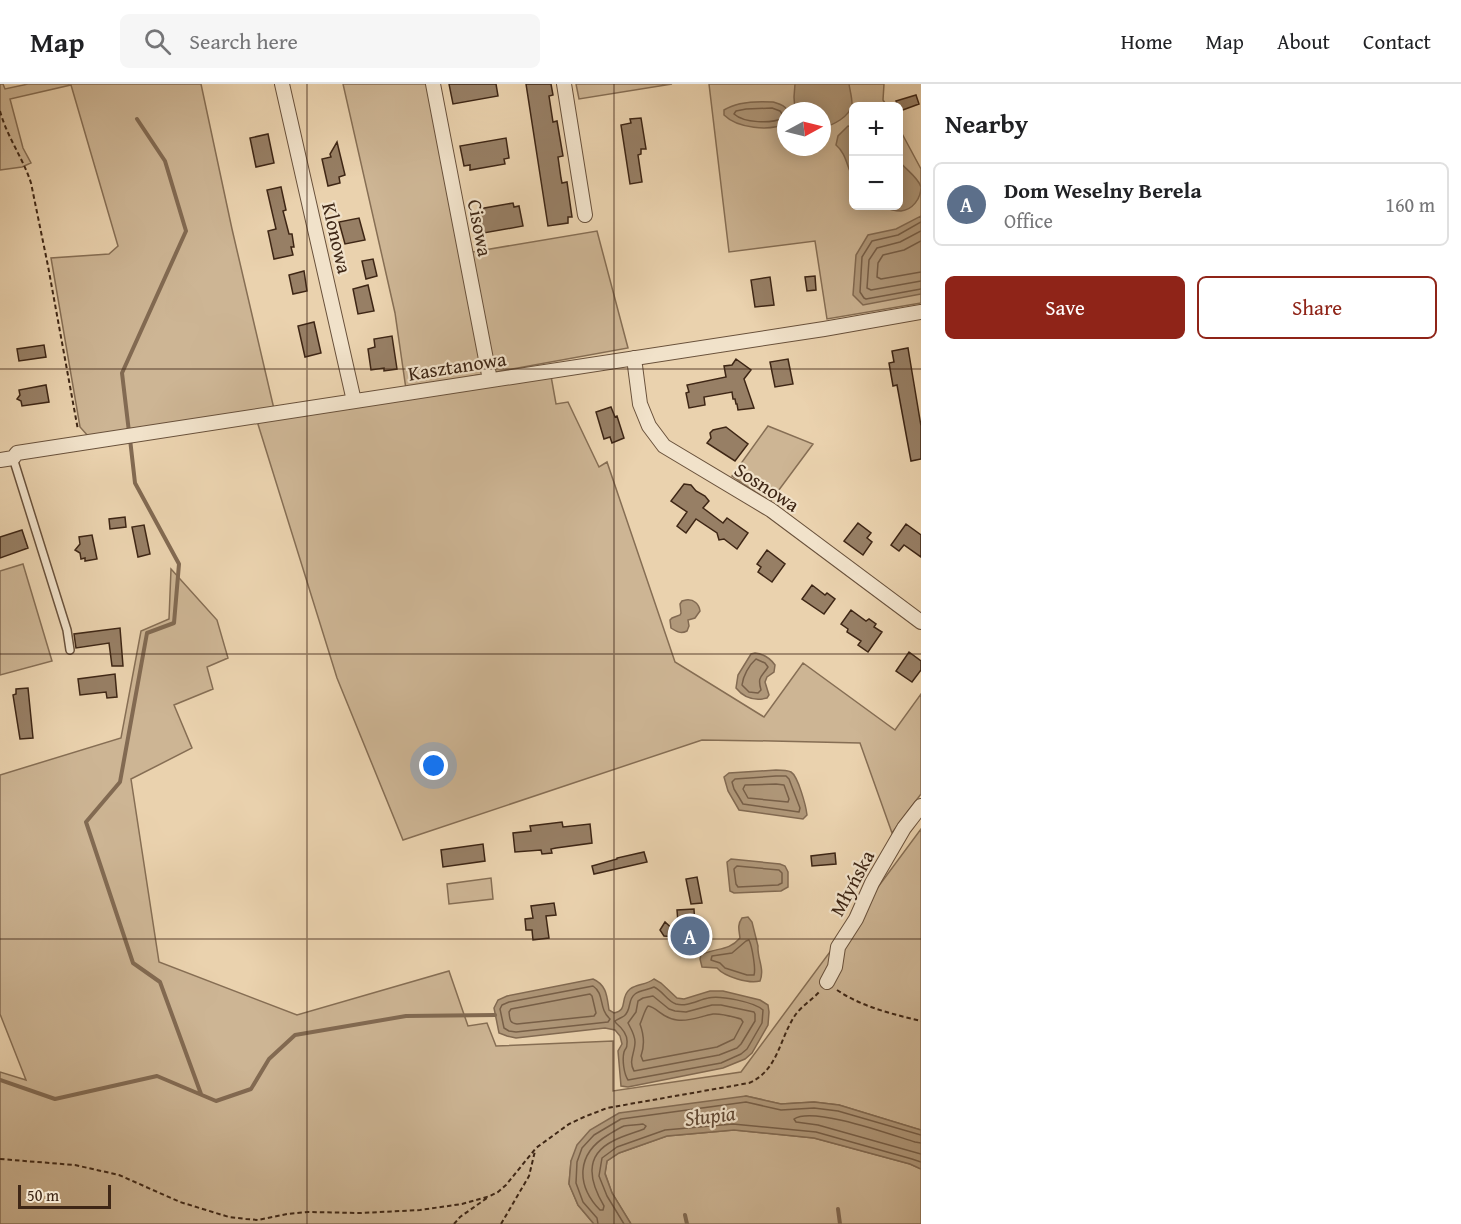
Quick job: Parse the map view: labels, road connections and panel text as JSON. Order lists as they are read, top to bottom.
{
  "streets": {
    "street": [
      "Cisowa",
      "Klonowa",
      "Kasztanowa",
      "Sosnowa",
      "Młyńska"
    ]
  },
  "crossings": [
    ["Cisowa", "Kasztanowa"],
    ["Klonowa", "Kasztanowa"],
    ["Kasztanowa", "Sosnowa"]
  ],
  "water": ["Słupia"],
  "scale_bar": "50 m",
  "north": "right",
  "page": {
    "header": "Map",
    "search": "Search here",
    "nav": [
      "Home",
      "Map",
      "About",
      "Contact"
    ],
    "heading": "Nearby",
    "map_buttons": ["+", "−"],
    "list": [
      {
        "mark": "A",
        "name": "Dom Weselny Berela",
        "note": "Office",
        "value": "160 m"
      }
    ],
    "buttons": ["Save", "Share"],
    "pins": "A",
    "scale": "50 m"
  }
}
